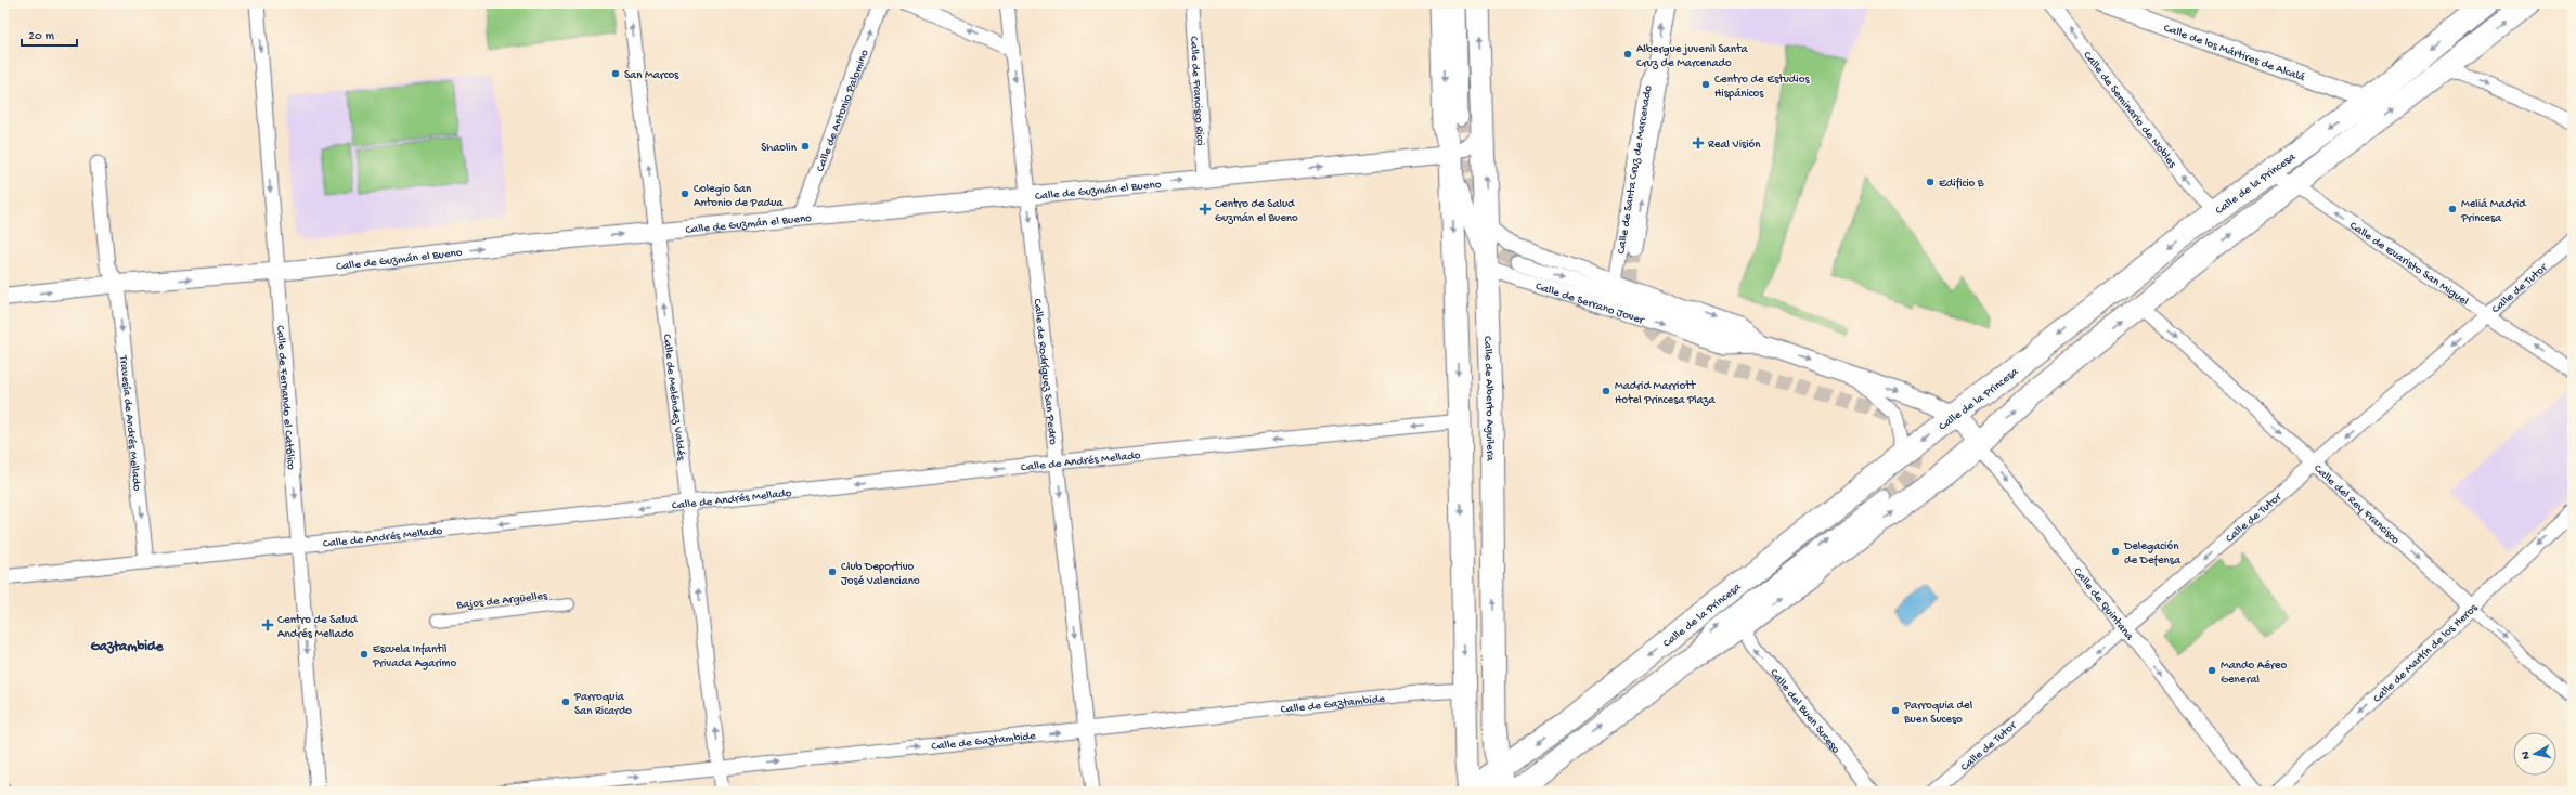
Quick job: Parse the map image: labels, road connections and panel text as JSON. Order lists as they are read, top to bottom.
{
  "streets": {
    "main road": ["Calle de la Princesa", "Calle de Alberto Aguilera"],
    "street": [
      "Calle de los Mártires de Alcalá",
      "Calle de Francisco Ricci",
      "Calle de Seminario de Nobles",
      "Calle de Antonio Palomino",
      "Calle de Santa Cruz de Marcenado",
      "Calle de Guzmán el Bueno",
      "Calle de Evaristo San Miguel",
      "Calle de Tutor",
      "Calle de Serrano Jover",
      "Calle de Rodríguez San Pedro",
      "Calle de Fernando el Católico",
      "Calle de Meléndez Valdés",
      "Travesía de Andrés Mellado",
      "Calle de Andrés Mellado",
      "Calle del Rey Francisco",
      "Bajos de Argüelles",
      "Calle de Quintana",
      "Calle de Martín de los Heros",
      "Calle de Gaztambide",
      "Calle del Buen Suceso"
    ]
  },
  "crossings": [
    ["Calle de los Mártires de Alcalá", "Calle de la Princesa"],
    ["Calle de Francisco Ricci", "Calle de Guzmán el Bueno"],
    ["Calle de Seminario de Nobles", "Calle de la Princesa"],
    ["Calle de Antonio Palomino", "Calle de Guzmán el Bueno"],
    ["Calle de Santa Cruz de Marcenado", "Calle de Serrano Jover"],
    ["Calle de la Princesa", "Calle de Evaristo San Miguel"],
    ["Calle de la Princesa", "Calle de Serrano Jover"],
    ["Calle de la Princesa", "Calle de Alberto Aguilera"],
    ["Calle de la Princesa", "Calle del Rey Francisco"],
    ["Calle de la Princesa", "Calle de Quintana"],
    ["Calle de la Princesa", "Calle del Buen Suceso"],
    ["Calle de Guzmán el Bueno", "Calle de Rodríguez San Pedro"],
    ["Calle de Guzmán el Bueno", "Calle de Fernando el Católico"],
    ["Calle de Guzmán el Bueno", "Calle de Meléndez Valdés"],
    ["Calle de Guzmán el Bueno", "Calle de Alberto Aguilera"],
    ["Calle de Guzmán el Bueno", "Travesía de Andrés Mellado"],
    ["Calle de Evaristo San Miguel", "Calle de Tutor"],
    ["Calle de Tutor", "Calle del Rey Francisco"],
    ["Calle de Tutor", "Calle de Quintana"],
    ["Calle de Serrano Jover", "Calle de Alberto Aguilera"],
    ["Calle de Serrano Jover", "Calle de Quintana"],
    ["Calle de Rodríguez San Pedro", "Calle de Andrés Mellado"],
    ["Calle de Rodríguez San Pedro", "Calle de Gaztambide"],
    ["Calle de Fernando el Católico", "Calle de Andrés Mellado"],
    ["Calle de Meléndez Valdés", "Calle de Andrés Mellado"],
    ["Calle de Meléndez Valdés", "Calle de Gaztambide"],
    ["Travesía de Andrés Mellado", "Calle de Andrés Mellado"],
    ["Calle del Rey Francisco", "Calle de Martín de los Heros"]
  ],
  "one_way": [
    "Calle de Seminario de Nobles",
    "Calle de Antonio Palomino",
    "Calle de Guzmán el Bueno",
    "Calle de Evaristo San Miguel",
    "Calle de Tutor",
    "Calle de Serrano Jover",
    "Calle de Rodríguez San Pedro",
    "Calle de Fernando el Católico",
    "Calle de Meléndez Valdés",
    "Travesía de Andrés Mellado",
    "Calle de Andrés Mellado",
    "Calle del Rey Francisco",
    "Calle de Quintana",
    "Calle de Martín de los Heros",
    "Calle de Gaztambide",
    "Calle del Buen Suceso"
  ],
  "districts": ["Gaztambide"],
  "places": {
    "other": [
      "Albergue juvenil Santa Cruz de Marcenado",
      "San Marcos",
      "Centro de Estudios Hispánicos",
      "Shaolin",
      "Edificio B",
      "Colegio San Antonio de Padua",
      "Meliá Madrid Princesa",
      "Madrid Marriott Hotel Princesa Plaza",
      "Delegación de Defensa",
      "Club Deportivo José Valenciano",
      "Escuela Infantil Privada Agarimo",
      "Mando Aéreo General",
      "Parroquia San Ricardo",
      "Parroquia del Buen Suceso"
    ],
    "health": ["Real Visión", "Centro de Salud Guzmán el Bueno", "Centro de Salud Andrés Mellado"]
  },
  "scale_bar": "20 m",
  "north": "left"
}
